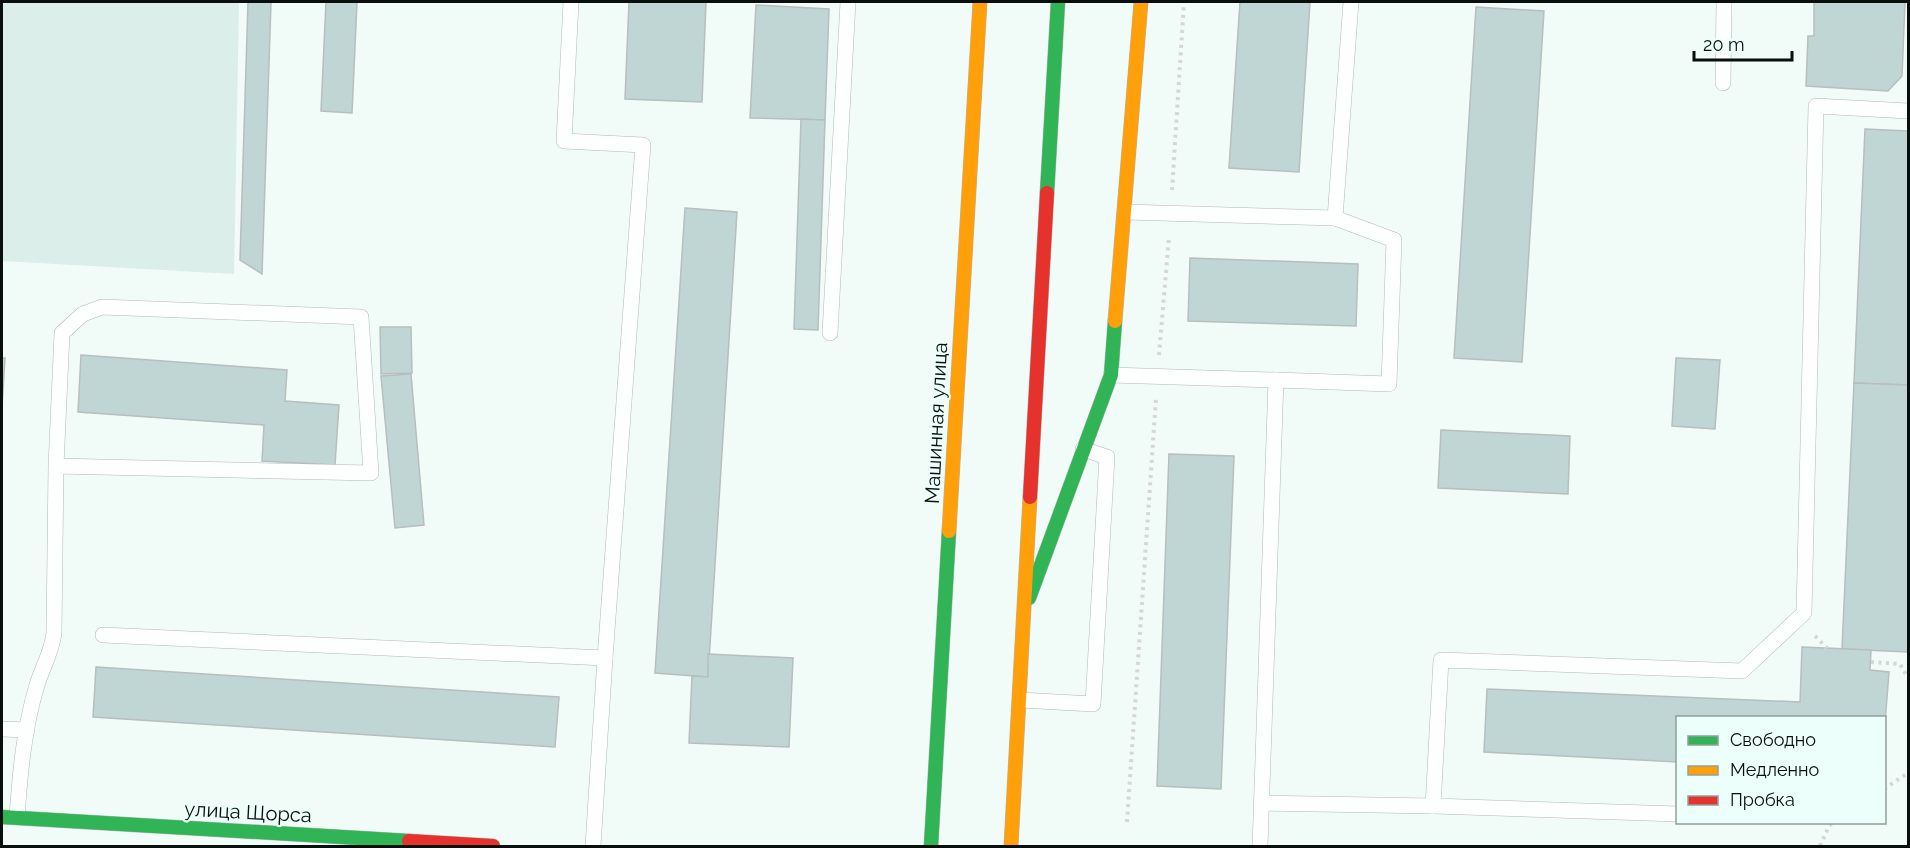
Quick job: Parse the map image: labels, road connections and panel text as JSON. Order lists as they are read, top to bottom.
{
  "streets": {
    "main road": ["Машинная улица", "улица Щорса"]
  },
  "legend": ["Свободно", "Медленно", "Пробка"],
  "scale_bar": "20 m"
}
